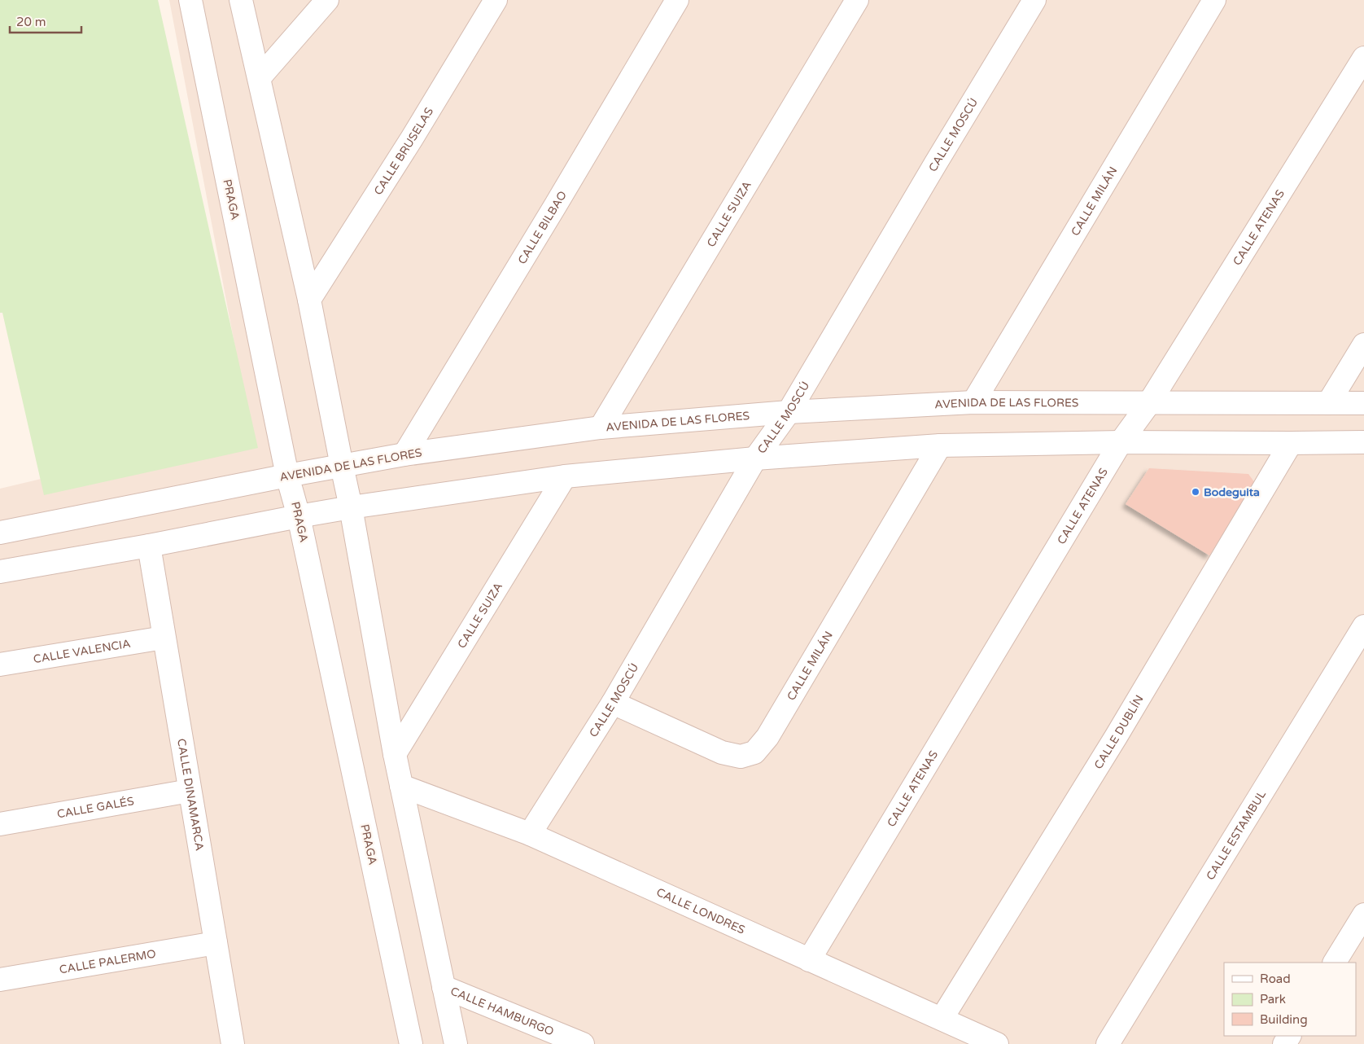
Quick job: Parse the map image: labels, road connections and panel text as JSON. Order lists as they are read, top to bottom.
{
  "streets": {
    "street": [
      "CALLE MOSCÚ",
      "CALLE BRUSELAS",
      "PRAGA",
      "CALLE MILÁN",
      "CALLE SUIZA",
      "CALLE ATENAS",
      "CALLE BILBAO",
      "AVENIDA DE LAS FLORES",
      "CALLE VALENCIA",
      "CALLE DUBLÍN",
      "CALLE DINAMARCA",
      "CALLE GALÉS",
      "CALLE ESTAMBUL",
      "CALLE LONDRES",
      "CALLE PALERMO",
      "CALLE HAMBURGO"
    ]
  },
  "crossings": [
    ["CALLE MOSCÚ", "CALLE MILÁN"],
    ["CALLE MOSCÚ", "AVENIDA DE LAS FLORES"],
    ["CALLE MOSCÚ", "CALLE LONDRES"],
    ["PRAGA", "AVENIDA DE LAS FLORES"],
    ["CALLE MILÁN", "AVENIDA DE LAS FLORES"],
    ["CALLE SUIZA", "AVENIDA DE LAS FLORES"],
    ["CALLE ATENAS", "AVENIDA DE LAS FLORES"],
    ["CALLE ATENAS", "CALLE LONDRES"],
    ["CALLE BILBAO", "AVENIDA DE LAS FLORES"],
    ["CALLE VALENCIA", "CALLE DINAMARCA"],
    ["CALLE DUBLÍN", "CALLE LONDRES"],
    ["CALLE DINAMARCA", "CALLE GALÉS"],
    ["CALLE DINAMARCA", "CALLE PALERMO"]
  ],
  "places": ["Bodeguita"],
  "legend": ["Road", "Park", "Building"],
  "scale_bar": "20 m"
}
